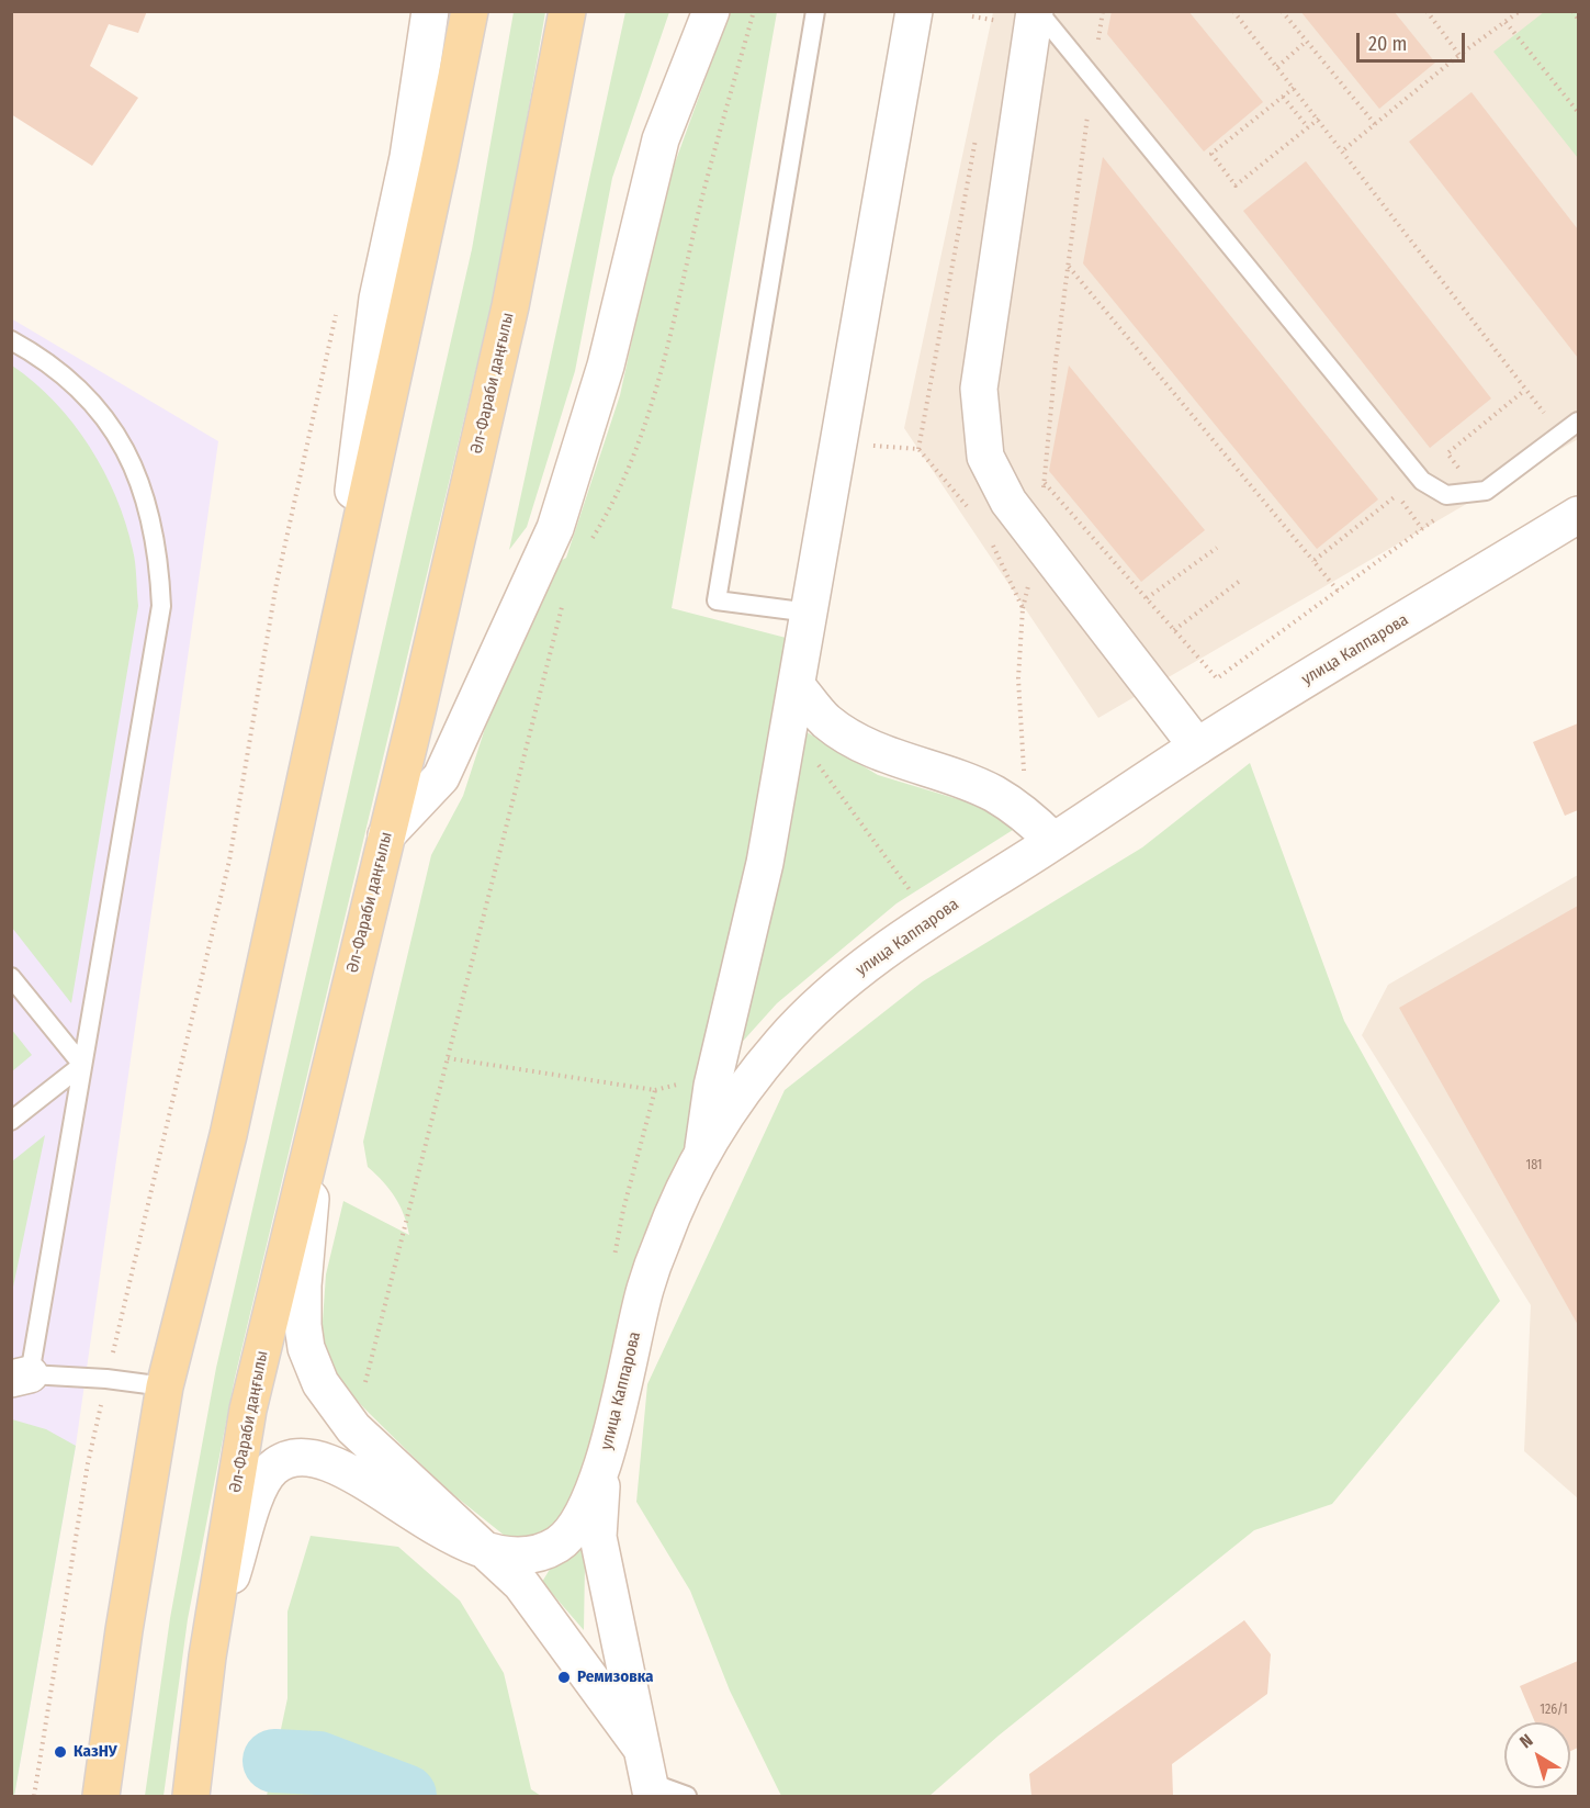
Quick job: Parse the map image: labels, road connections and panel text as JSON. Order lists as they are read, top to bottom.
{
  "streets": {
    "main road": ["Әл-Фараби даңғылы"],
    "street": ["улица Каппарова"]
  },
  "places": ["Ремизовка", "КазНУ"],
  "house_numbers": ["181", "126/1"],
  "scale_bar": "20 m",
  "north": "top left"
}
